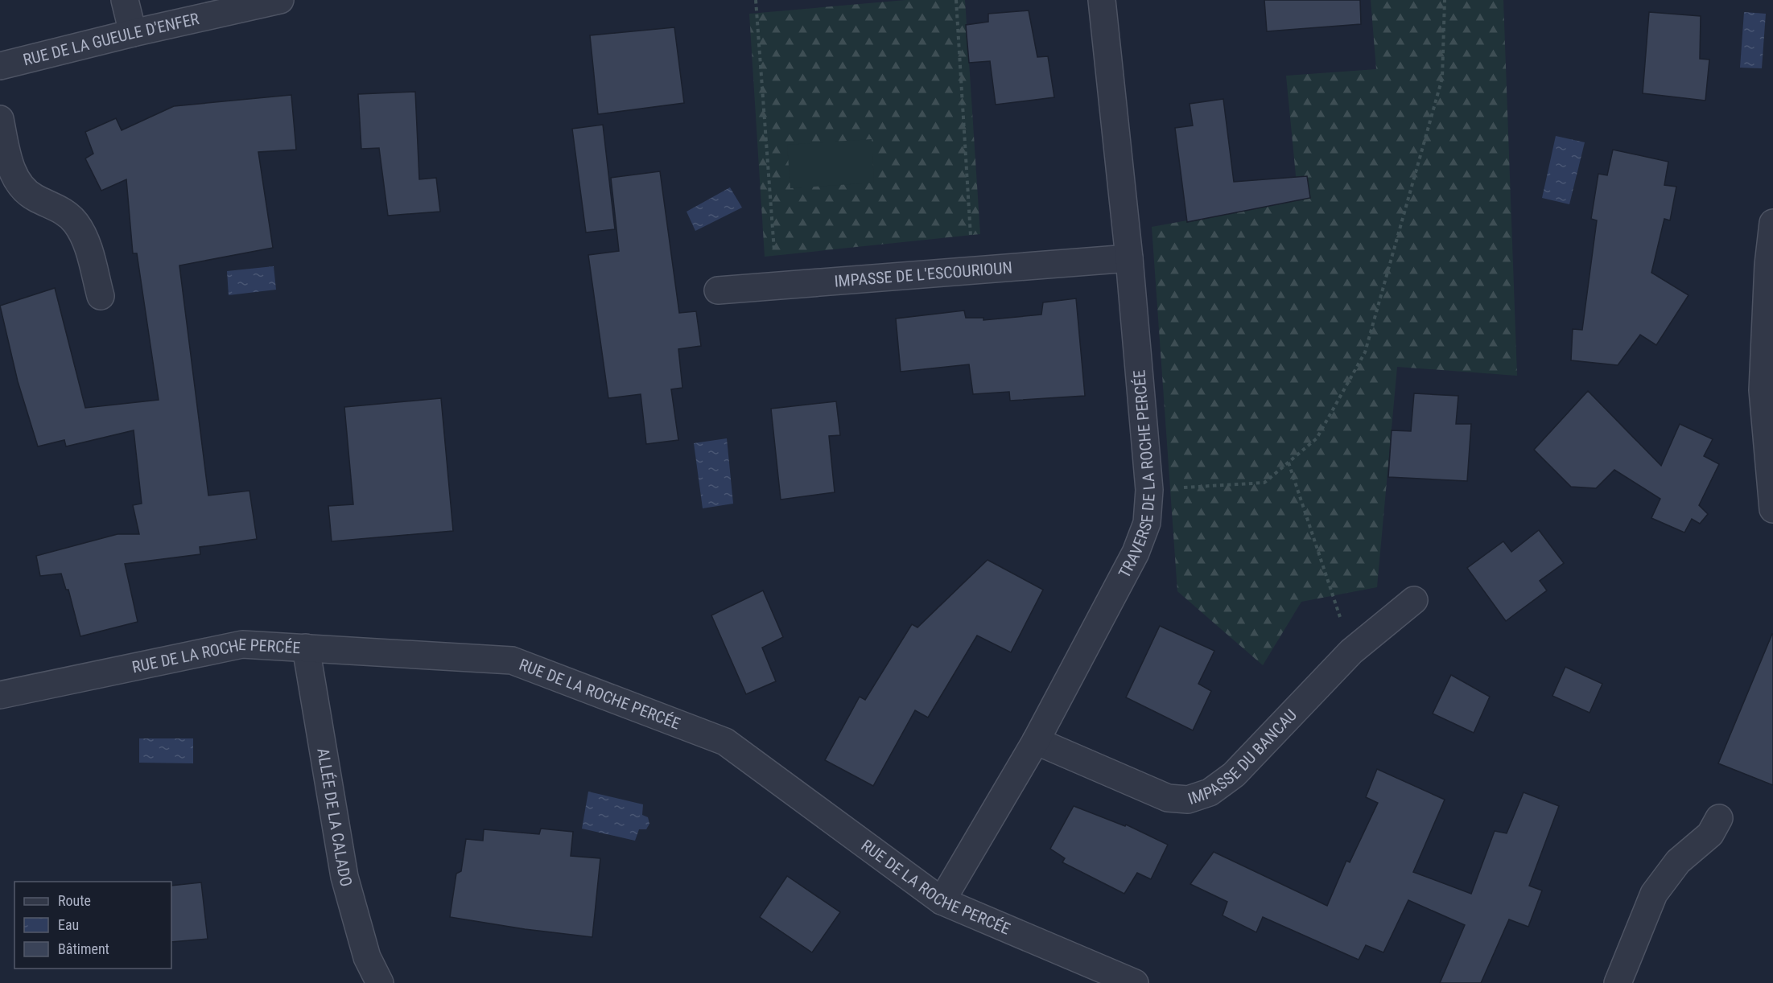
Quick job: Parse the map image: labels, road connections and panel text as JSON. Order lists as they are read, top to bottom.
{
  "streets": {
    "street": [
      "RUE DE LA GUEULE D'ENFER",
      "IMPASSE DE L'ESCOURIOUN",
      "TRAVERSE DE LA ROCHE PERCÉE",
      "RUE DE LA ROCHE PERCÉE",
      "IMPASSE DU BANCAU",
      "ALLÉE DE LA CALADO"
    ]
  },
  "crossings": [
    ["IMPASSE DE L'ESCOURIOUN", "TRAVERSE DE LA ROCHE PERCÉE"],
    ["TRAVERSE DE LA ROCHE PERCÉE", "RUE DE LA ROCHE PERCÉE"],
    ["TRAVERSE DE LA ROCHE PERCÉE", "IMPASSE DU BANCAU"],
    ["RUE DE LA ROCHE PERCÉE", "ALLÉE DE LA CALADO"]
  ],
  "legend": ["Route", "Eau", "Bâtiment"]
}
